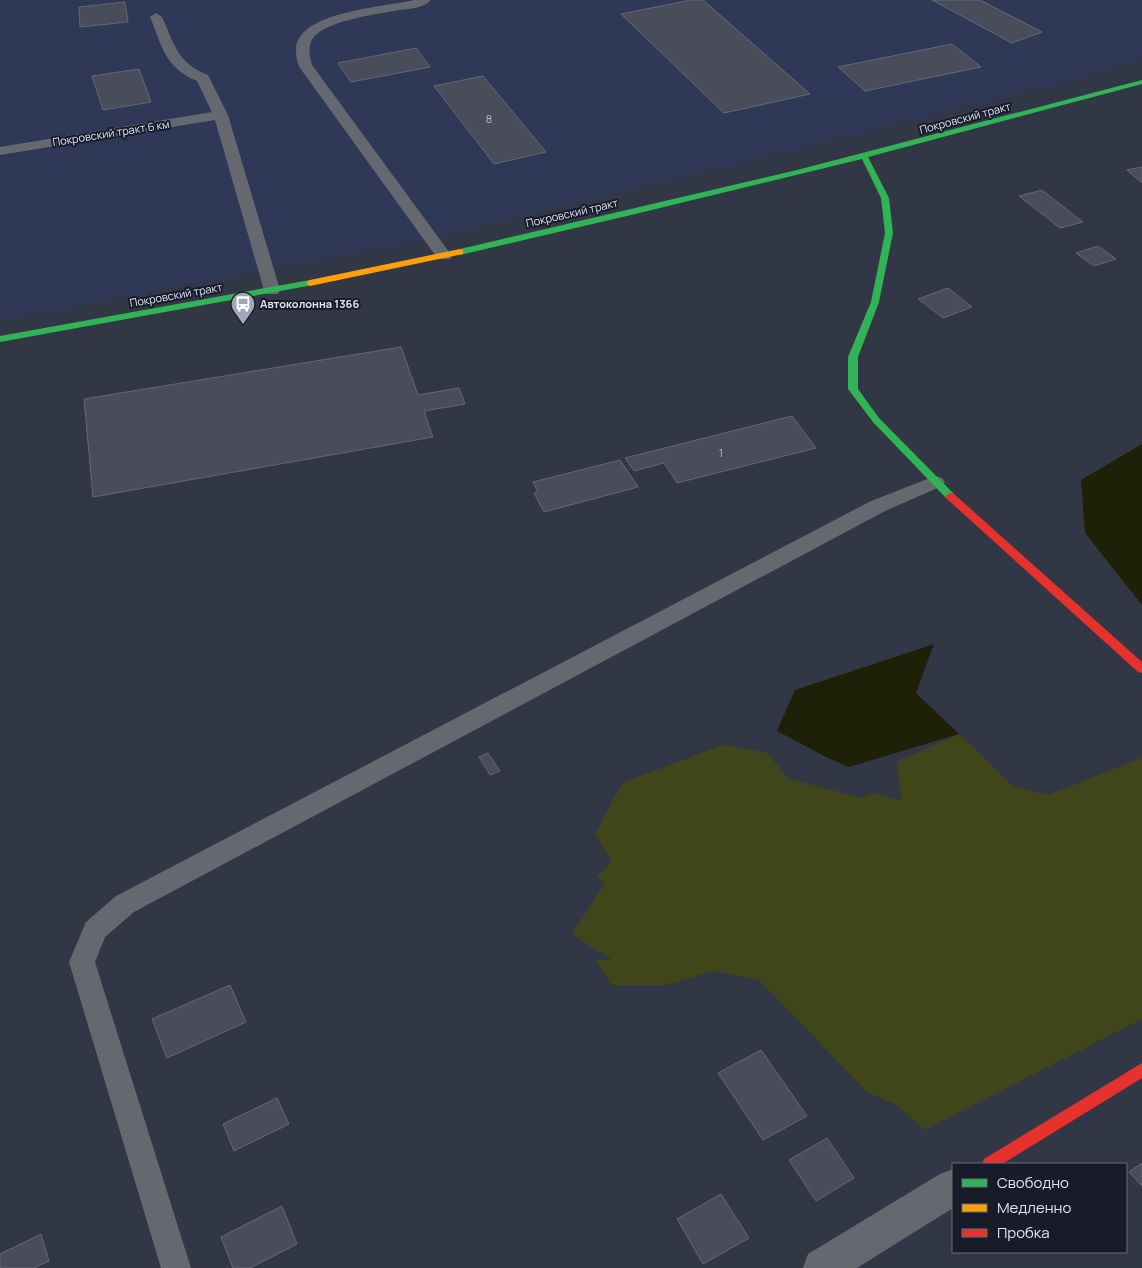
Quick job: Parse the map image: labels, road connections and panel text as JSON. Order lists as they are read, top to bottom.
{
  "streets": {
    "main road": ["Покровский тракт"],
    "lane": ["Покровский тракт 6 км"]
  },
  "places": {
    "bus stop": ["Автоколонна 1366"]
  },
  "house_numbers": ["8", "1"],
  "legend": ["Свободно", "Медленно", "Пробка"]
}
